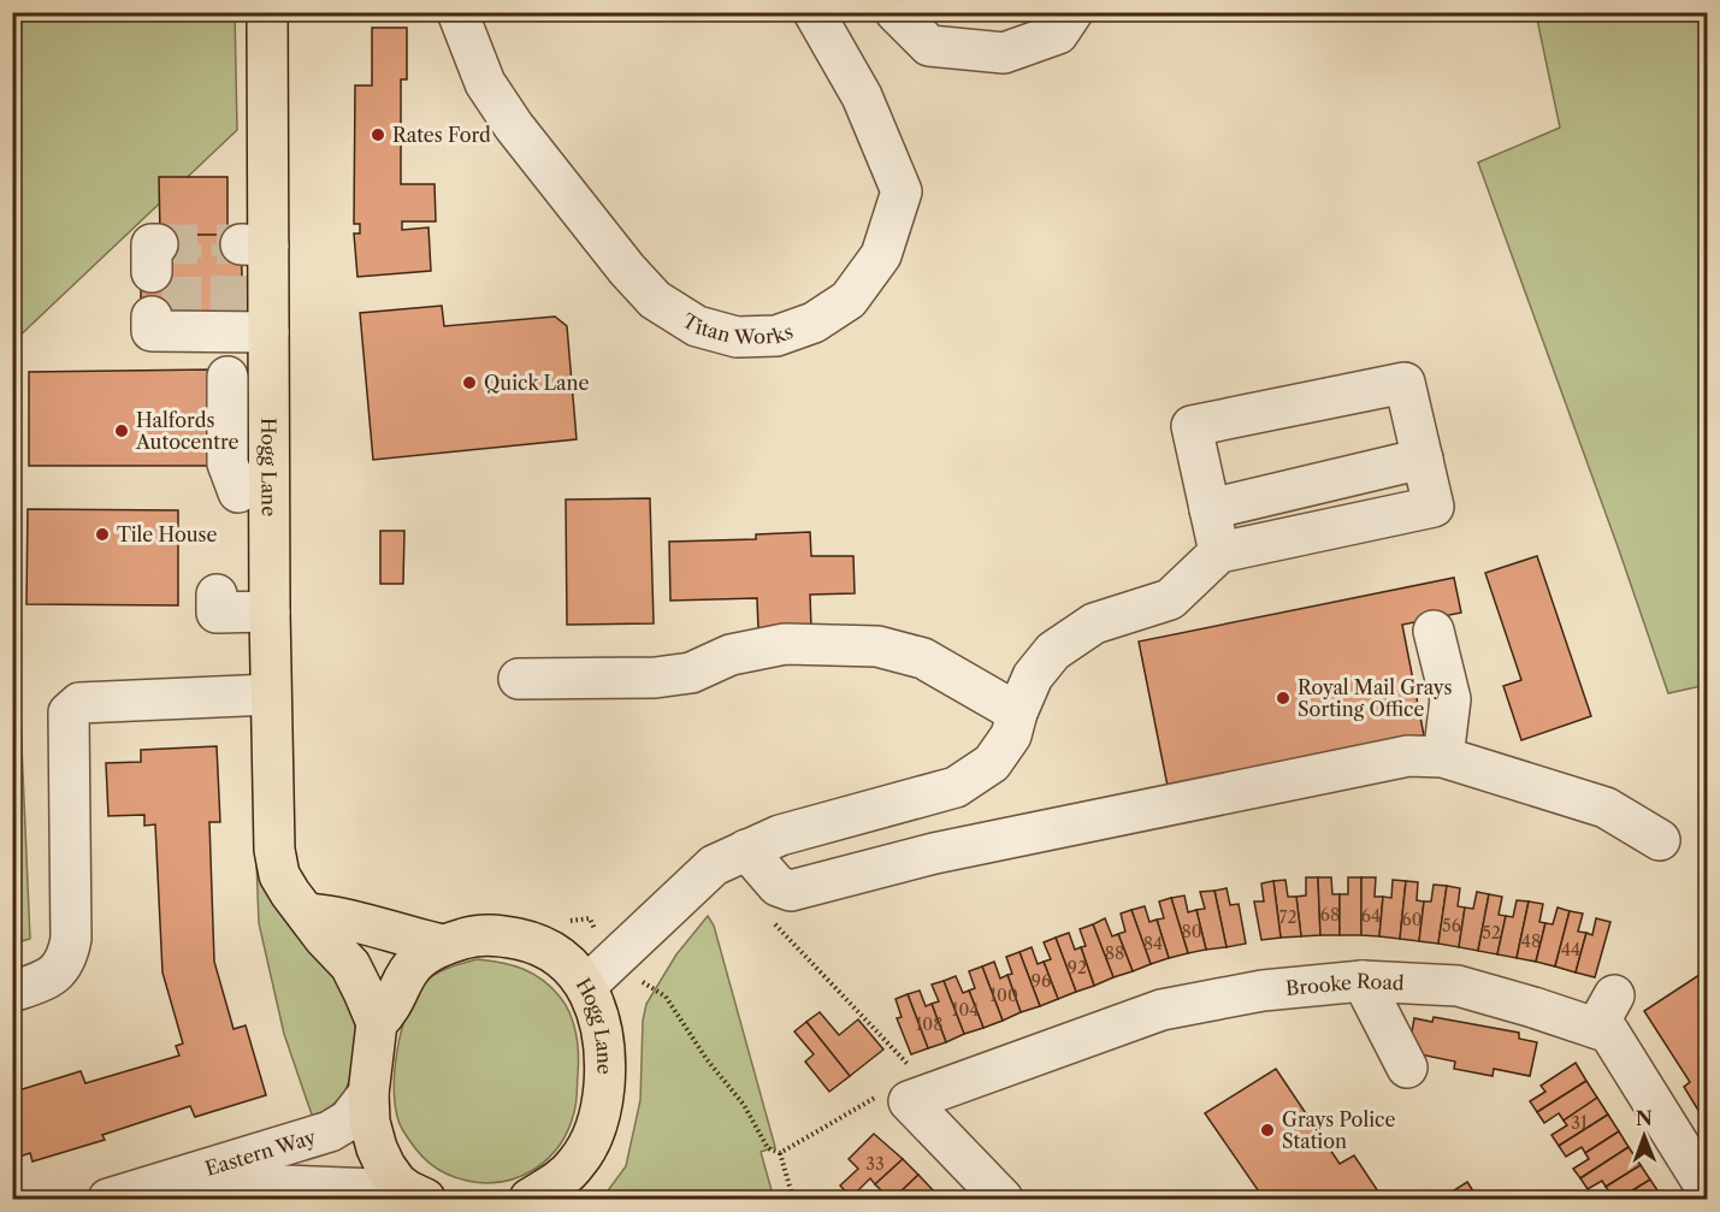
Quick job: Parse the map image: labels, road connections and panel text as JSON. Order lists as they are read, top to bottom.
{
  "streets": {
    "main road": ["Hogg Lane"],
    "street": ["Titan Works", "Brooke Road", "Eastern Way"]
  },
  "crossings": [
    ["Hogg Lane", "Eastern Way"]
  ],
  "places": [
    "Rates Ford",
    "Quick Lane",
    "Halfords Autocentre",
    "Tile House",
    "Royal Mail Grays Sorting Office",
    "Grays Police Station"
  ],
  "house_numbers": [
    "68",
    "64",
    "72",
    "60",
    "56",
    "80",
    "52",
    "48",
    "84",
    "44",
    "88",
    "92",
    "96",
    "100",
    "104",
    "108",
    "31",
    "33"
  ],
  "north": "top"
}
